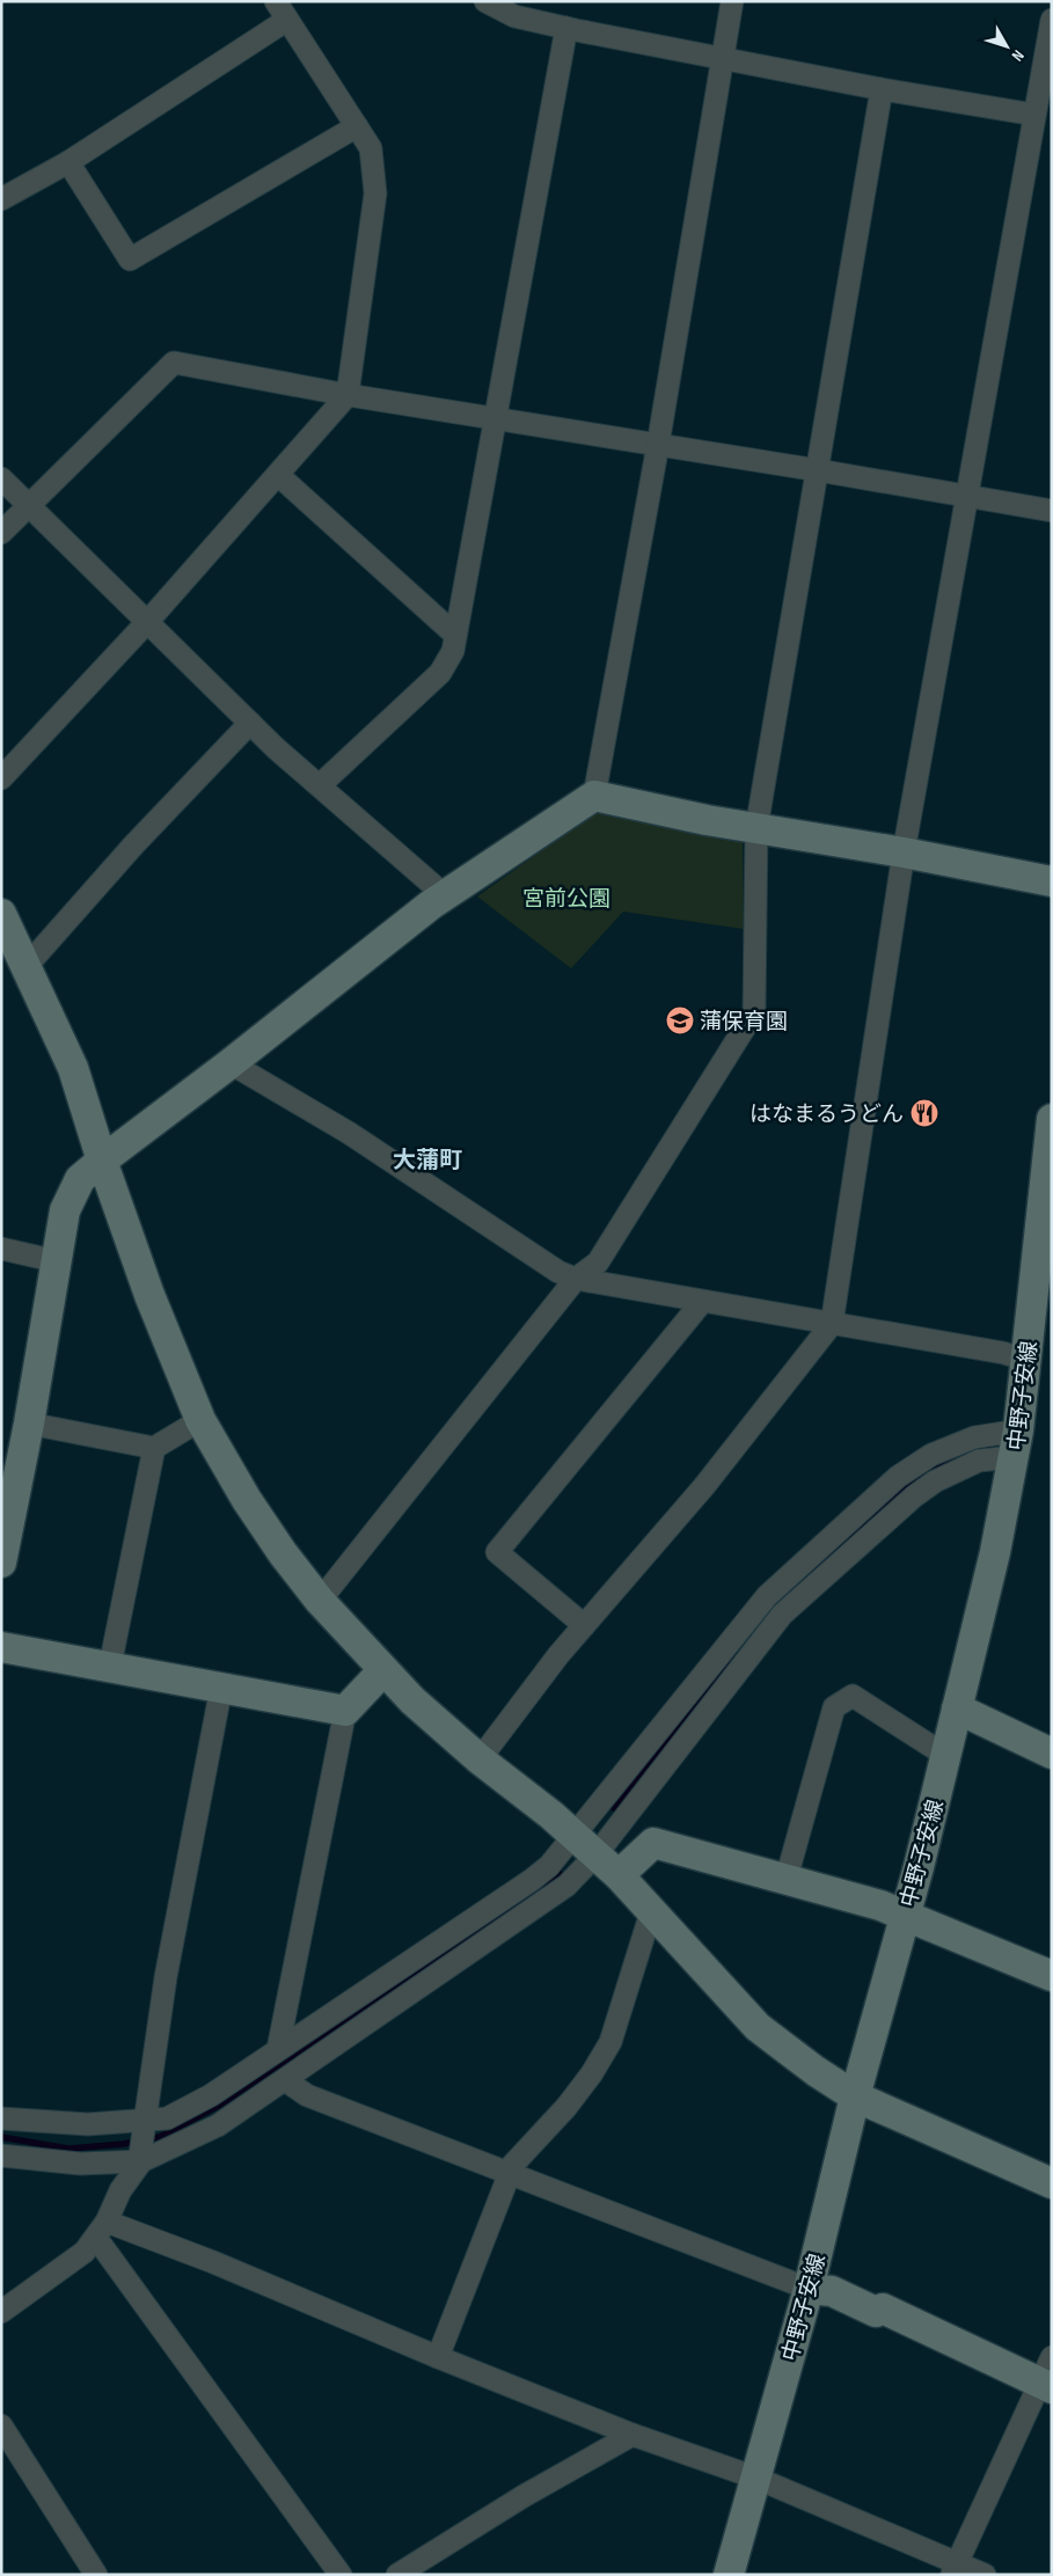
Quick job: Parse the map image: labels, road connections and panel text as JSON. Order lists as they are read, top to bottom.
{
  "streets": {
    "street": ["中野子安線"]
  },
  "districts": ["大蒲町"],
  "parks": ["宮前公園"],
  "places": {
    "school or university": ["蒲保育園"],
    "restaurant": ["はなまるうどん"]
  },
  "north": "bottom right"
}
